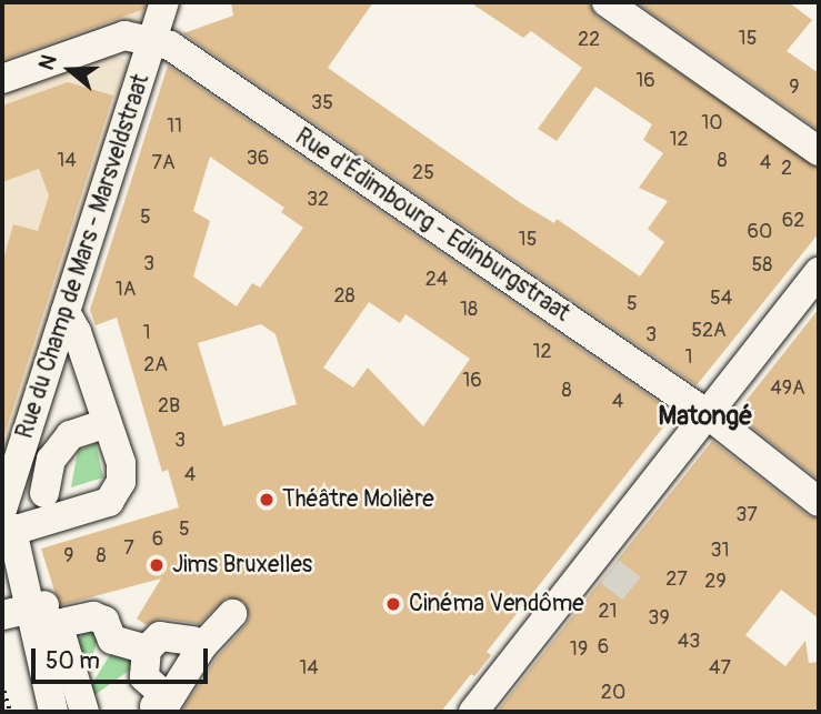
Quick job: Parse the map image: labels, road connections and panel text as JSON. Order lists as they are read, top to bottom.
{
  "streets": {
    "street": ["Rue d'Édimbourg - Edinburgstraat", "Rue du Champ de Mars - Marsveldstraat"]
  },
  "crossings": [
    ["Rue d'Édimbourg - Edinburgstraat", "Rue du Champ de Mars - Marsveldstraat"]
  ],
  "districts": ["Matongé"],
  "places": ["Théâtre Molière", "Jims Bruxelles", "Cinéma Vendôme"],
  "house_numbers": [
    "15",
    "22",
    "16",
    "9",
    "35",
    "10",
    "11",
    "12",
    "36",
    "14",
    "8",
    "7A",
    "4",
    "2",
    "25",
    "32",
    "5",
    "62",
    "60",
    "15",
    "3",
    "58",
    "24",
    "1A",
    "28",
    "54",
    "5",
    "18",
    "52A",
    "1",
    "3",
    "12",
    "1",
    "2A",
    "16",
    "49A",
    "8",
    "4",
    "2B",
    "3",
    "4",
    "37",
    "5",
    "6",
    "7",
    "31",
    "9",
    "8",
    "27",
    "29",
    "21",
    "39",
    "43",
    "6",
    "19",
    "14",
    "47",
    "20"
  ],
  "scale_bar": "50 m",
  "north": "left"
}
